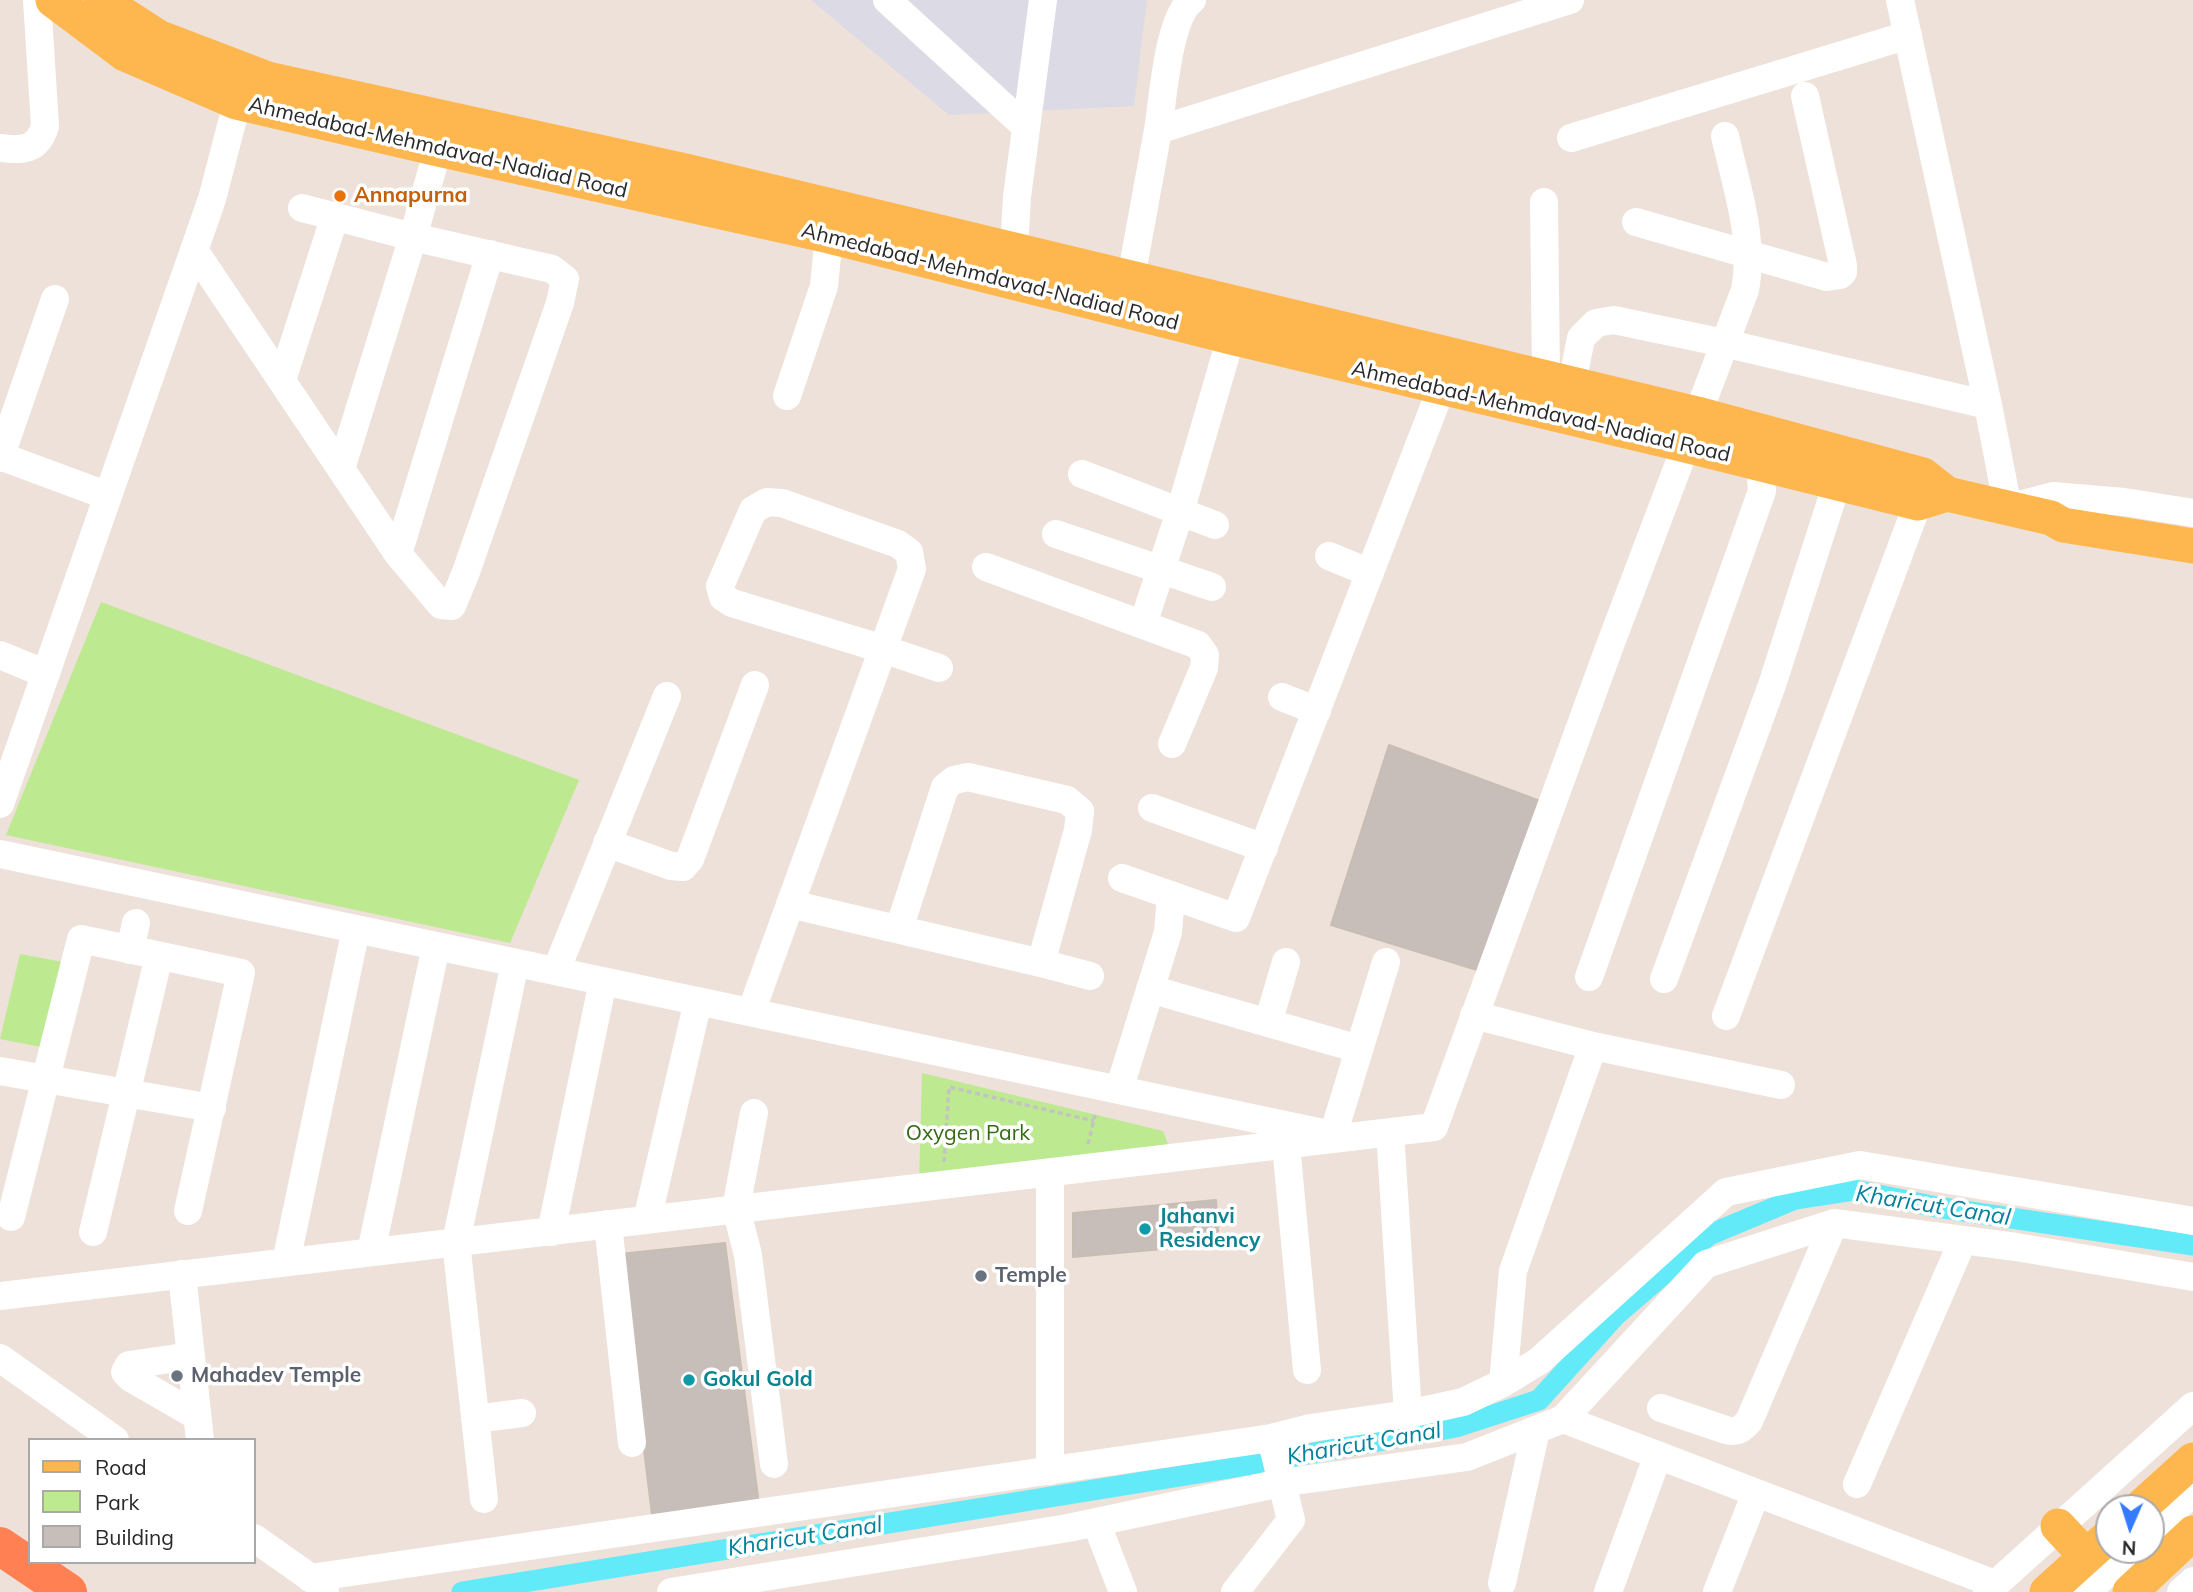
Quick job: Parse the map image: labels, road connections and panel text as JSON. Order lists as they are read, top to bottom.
{
  "streets": {
    "main road": ["Ahmedabad-Mehmdavad-Nadiad Road"]
  },
  "water": ["Kharicut Canal"],
  "parks": ["Oxygen Park"],
  "places": [
    "Annapurna",
    "Jahanvi Residency",
    "Temple",
    "Mahadev Temple",
    "Gokul Gold"
  ],
  "legend": ["Road", "Park", "Building"],
  "north": "bottom"
}
